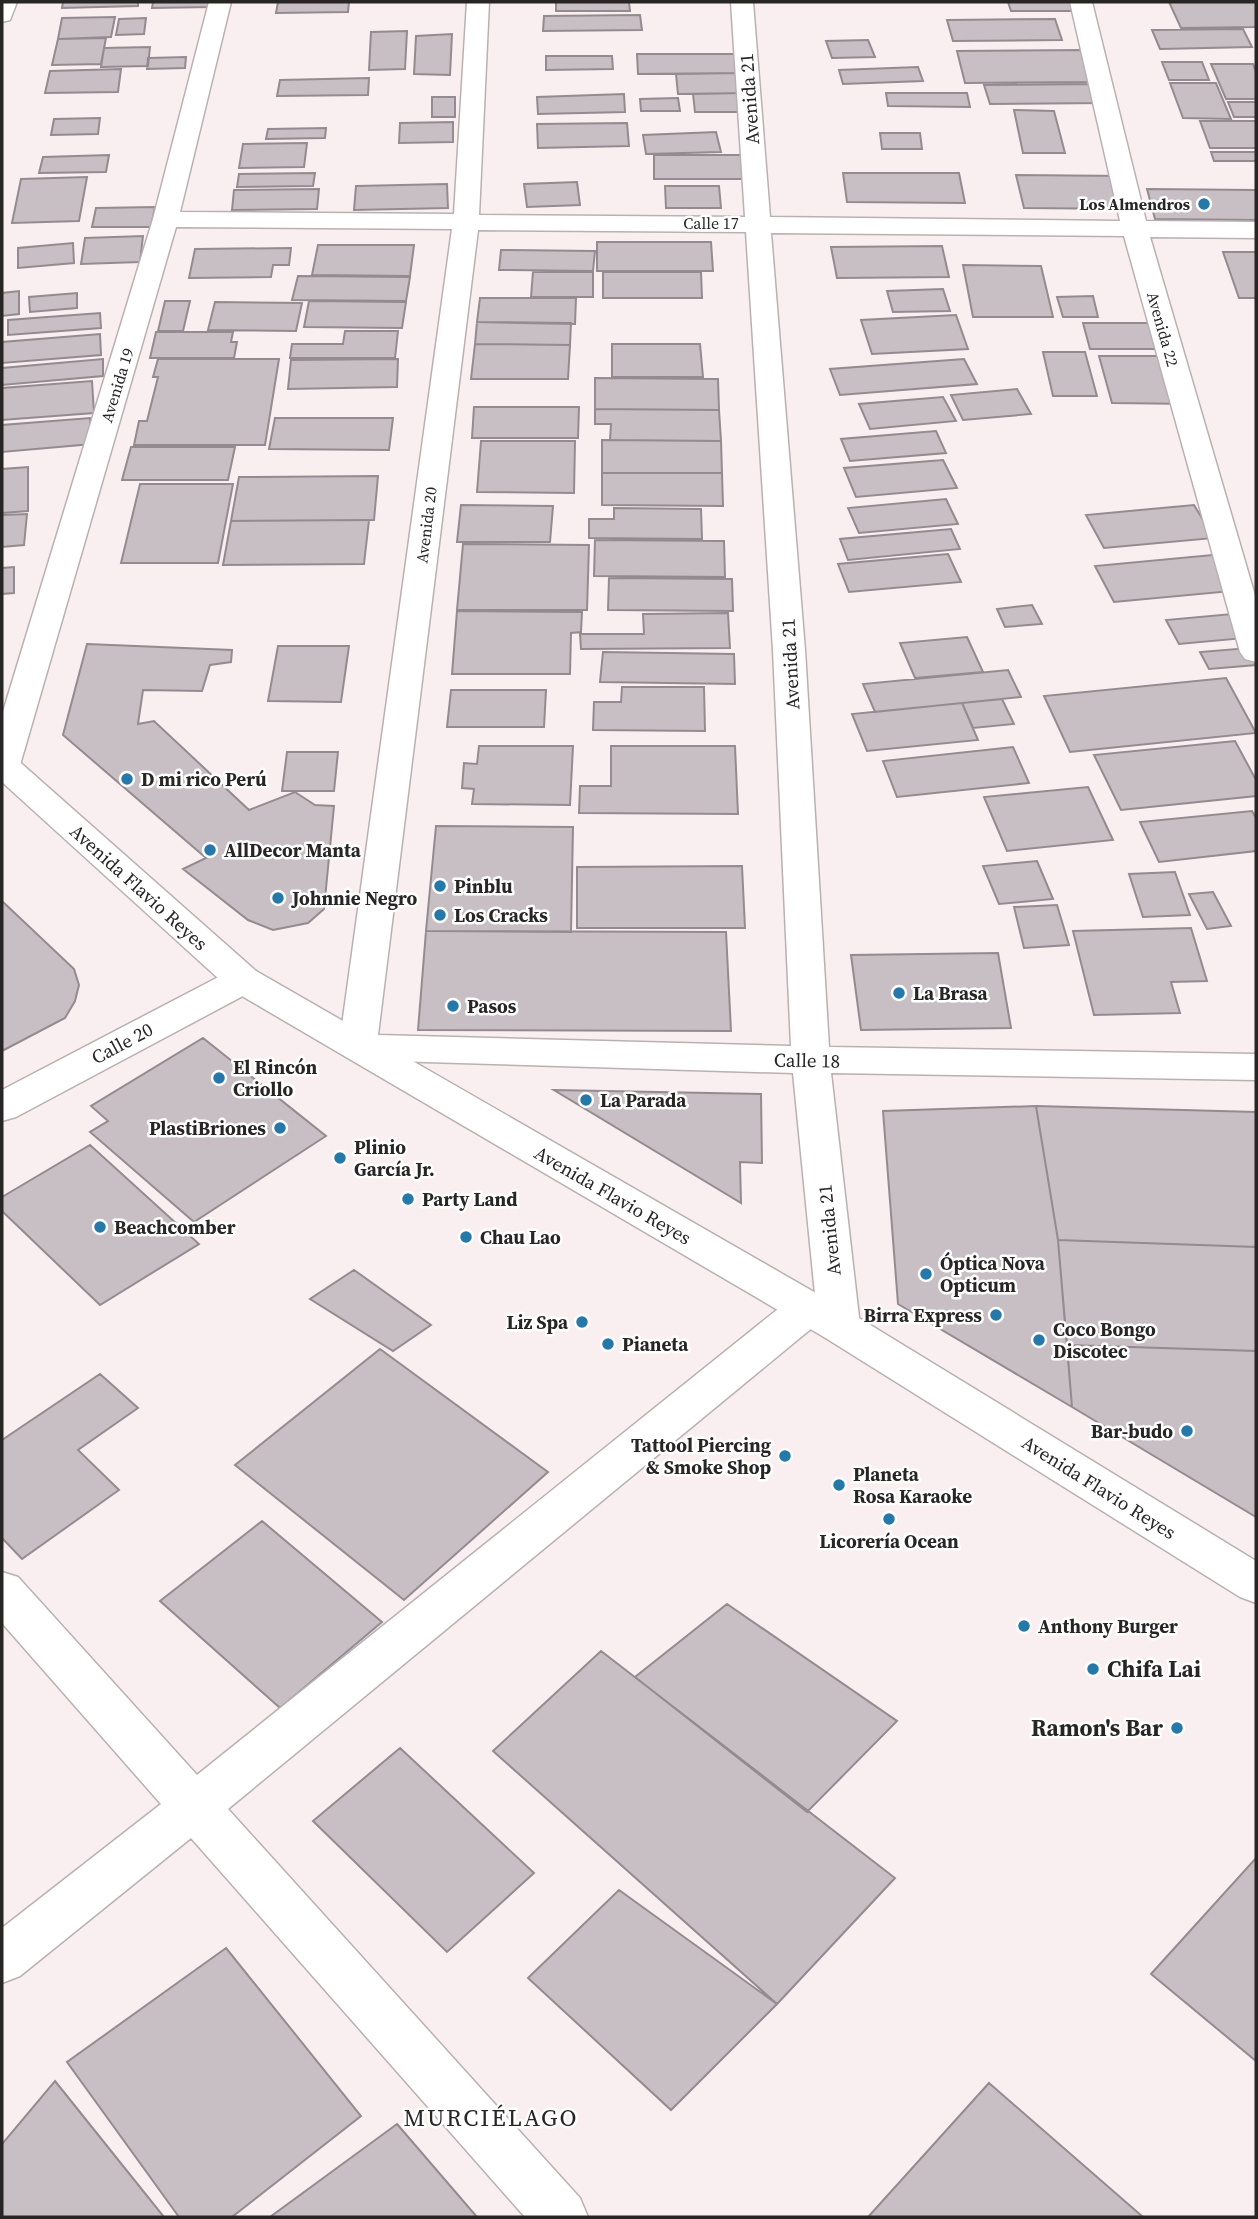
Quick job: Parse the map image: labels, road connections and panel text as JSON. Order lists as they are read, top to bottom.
{
  "streets": {
    "street": [
      "Avenida 21",
      "Calle 17",
      "Avenida 22",
      "Avenida 19",
      "Avenida 20",
      "Avenida Flavio Reyes",
      "Calle 20",
      "Calle 18"
    ]
  },
  "crossings": [
    ["Avenida 21", "Calle 17"],
    ["Avenida 21", "Avenida Flavio Reyes"],
    ["Avenida 21", "Calle 18"],
    ["Calle 17", "Avenida 22"],
    ["Calle 17", "Avenida 19"],
    ["Calle 17", "Avenida 20"],
    ["Avenida 19", "Avenida Flavio Reyes"],
    ["Avenida 20", "Avenida Flavio Reyes"],
    ["Avenida 20", "Calle 18"],
    ["Avenida Flavio Reyes", "Calle 20"],
    ["Avenida Flavio Reyes", "Calle 18"]
  ],
  "districts": ["MURCIÉLAGO"],
  "places": [
    "Los Almendros",
    "D mi rico Perú",
    "AllDecor Manta",
    "Pinblu",
    "Johnnie Negro",
    "Los Cracks",
    "La Brasa",
    "Pasos",
    "El Rincón Criollo",
    "La Parada",
    "PlastiBriones",
    "Plinio García Jr.",
    "Party Land",
    "Beachcomber",
    "Chau Lao",
    "Óptica Nova Opticum",
    "Birra Express",
    "Liz Spa",
    "Coco Bongo Discotec",
    "Pianeta",
    "Bar-budo",
    "Tattool Piercing & Smoke Shop",
    "Planeta Rosa Karaoke",
    "Licorería Ocean",
    "Anthony Burger",
    "Chifa Lai",
    "Ramon's Bar"
  ]
}
